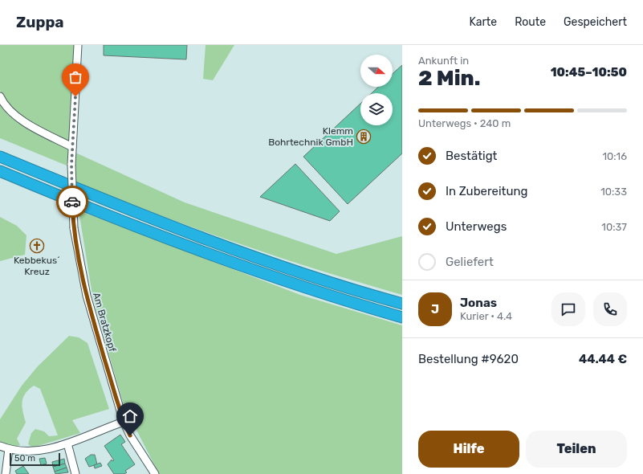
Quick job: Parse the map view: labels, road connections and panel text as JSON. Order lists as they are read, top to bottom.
{
  "streets": {
    "street": ["Am Bratzkopf"]
  },
  "places": {
    "building": ["Klemm Bohrtechnik GmbH"],
    "church": ["Kebbekus´ Kreuz"]
  },
  "scale_bar": "50 m",
  "north": "right",
  "page": {
    "header": "Zuppa",
    "nav": ["Karte", "Route", "Gespeichert"],
    "heading": ["2 Min.", "Ankunft in", "10:45–10:50"],
    "panel": [
      "Jonas",
      "Kurier · 4.4",
      "Bestellung #9620",
      "44.44 €"
    ],
    "bar": "Unterwegs · 240 m",
    "list": [
      ["Bestätigt", "10:16"],
      ["In Zubereitung", "10:33"],
      ["Unterwegs", "10:37"],
      "Geliefert"
    ],
    "round": "J",
    "buttons": ["Hilfe", "Teilen"],
    "scale": "50 m"
  }
}
